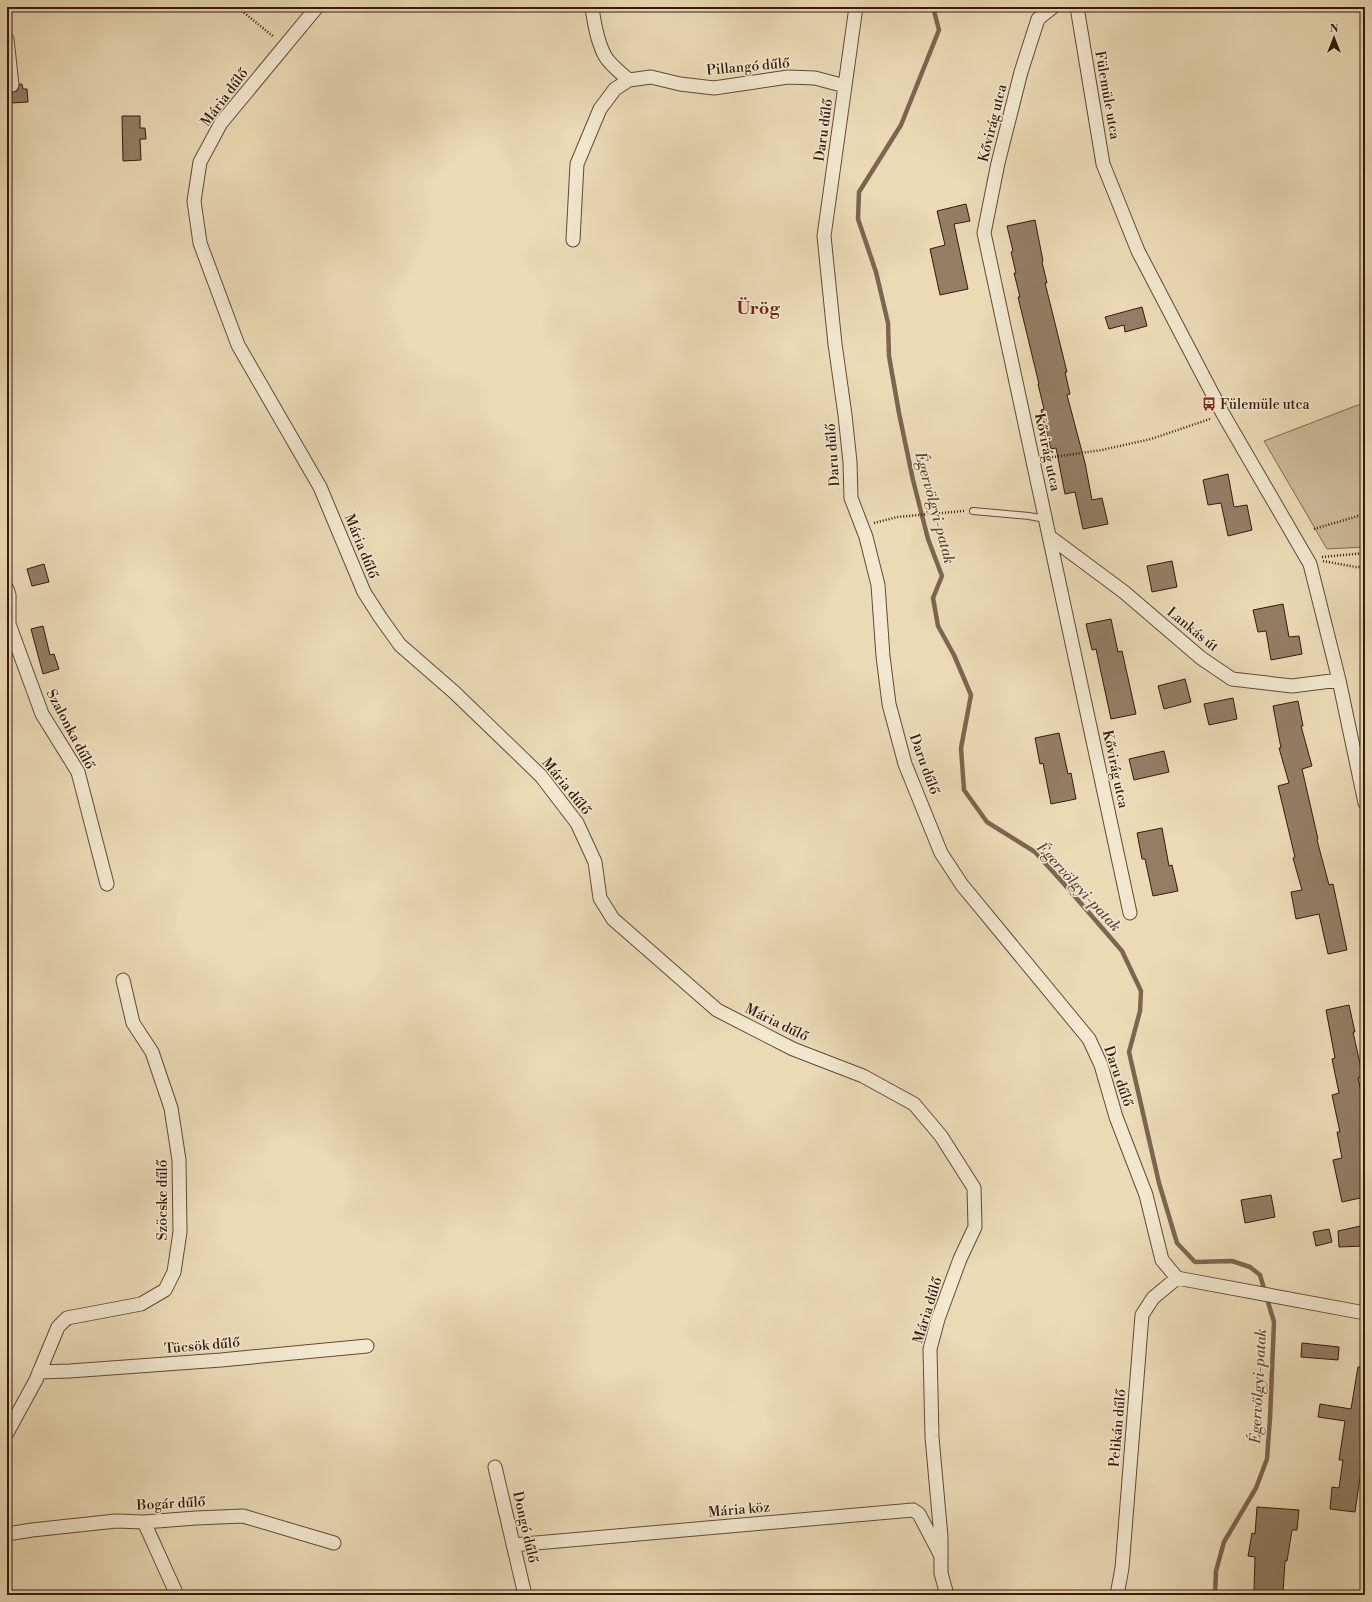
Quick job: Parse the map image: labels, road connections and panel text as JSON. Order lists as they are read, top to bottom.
{
  "streets": {
    "street": [
      "Pillangó dűlő",
      "Fülemüle utca",
      "Mária dűlő",
      "Kővirág utca",
      "Daru dűlő",
      "Lankás út",
      "Szalonka dűlő",
      "Szöcske dűlő",
      "Tücsök dűlő",
      "Pelikán dűlő",
      "Bogár dűlő",
      "Mária köz",
      "Dongó dűlő"
    ]
  },
  "crossings": [
    ["Pillangó dűlő", "Daru dűlő"],
    ["Fülemüle utca", "Lankás út"],
    ["Mária dűlő", "Mária köz"],
    ["Kővirág utca", "Lankás út"],
    ["Daru dűlő", "Pelikán dűlő"],
    ["Szöcske dűlő", "Tücsök dűlő"],
    ["Mária köz", "Dongó dűlő"]
  ],
  "districts": ["Ürög"],
  "water": ["Égervölgyi-patak"],
  "places": {
    "bus stop": ["Fülemüle utca"]
  },
  "north": "top"
}
